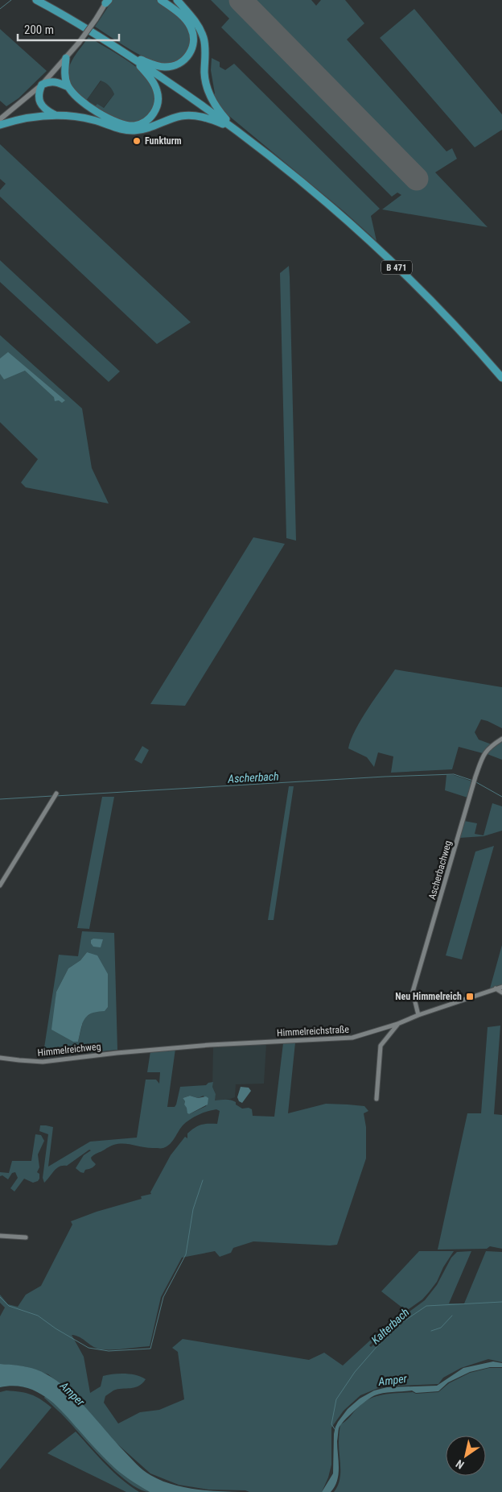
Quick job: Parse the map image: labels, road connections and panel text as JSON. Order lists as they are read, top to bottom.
{
  "streets": {
    "highway": ["B 471"],
    "street": ["Ascherbachweg", "Himmelreichstraße", "Himmelreichweg"]
  },
  "crossings": [
    ["Ascherbachweg", "Himmelreichstraße"],
    ["Himmelreichstraße", "Himmelreichweg"]
  ],
  "water": ["Ascherbach", "Kalterbach", "Amper"],
  "places": {
    "other": ["Funkturm"],
    "transit": ["Neu Himmelreich"]
  },
  "scale_bar": "200 m",
  "north": "bottom left"
}
